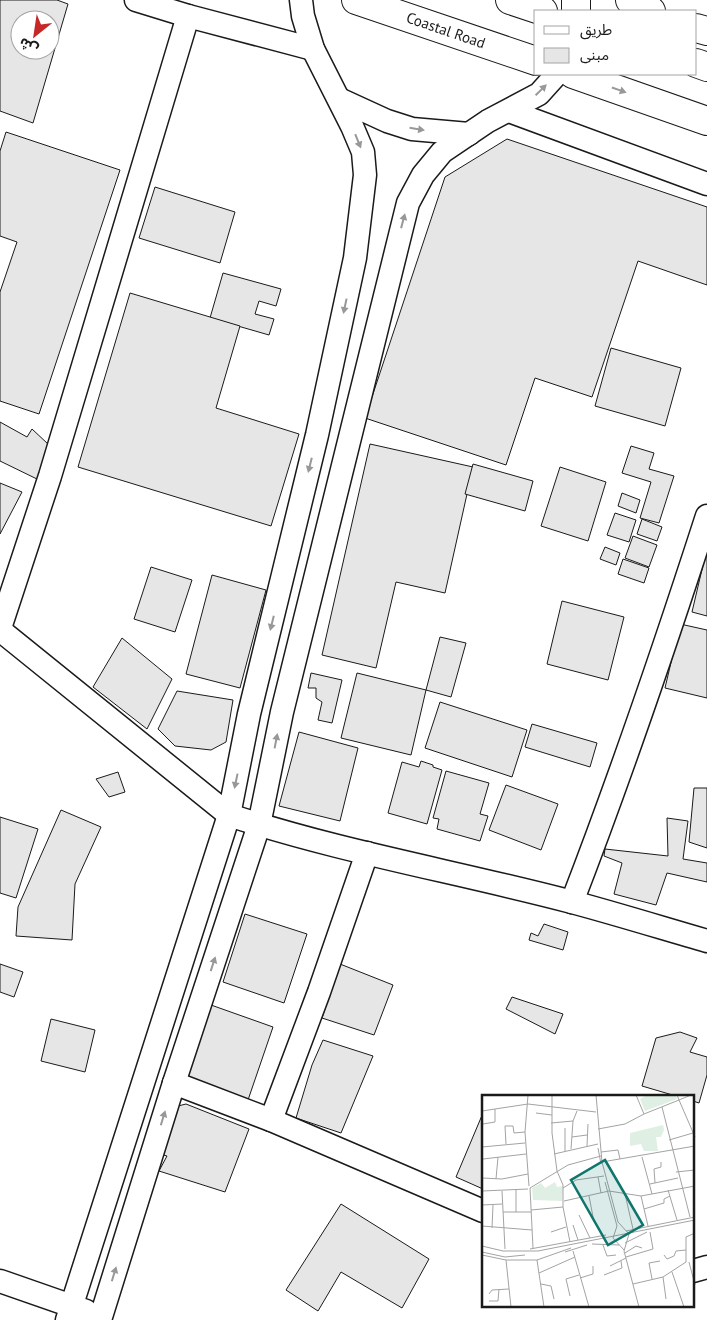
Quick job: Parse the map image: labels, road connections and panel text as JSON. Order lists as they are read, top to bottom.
{
  "streets": {
    "main road": ["Coastal Road"]
  },
  "legend": ["طريق", "مبنى"],
  "north": "bottom left"
}
